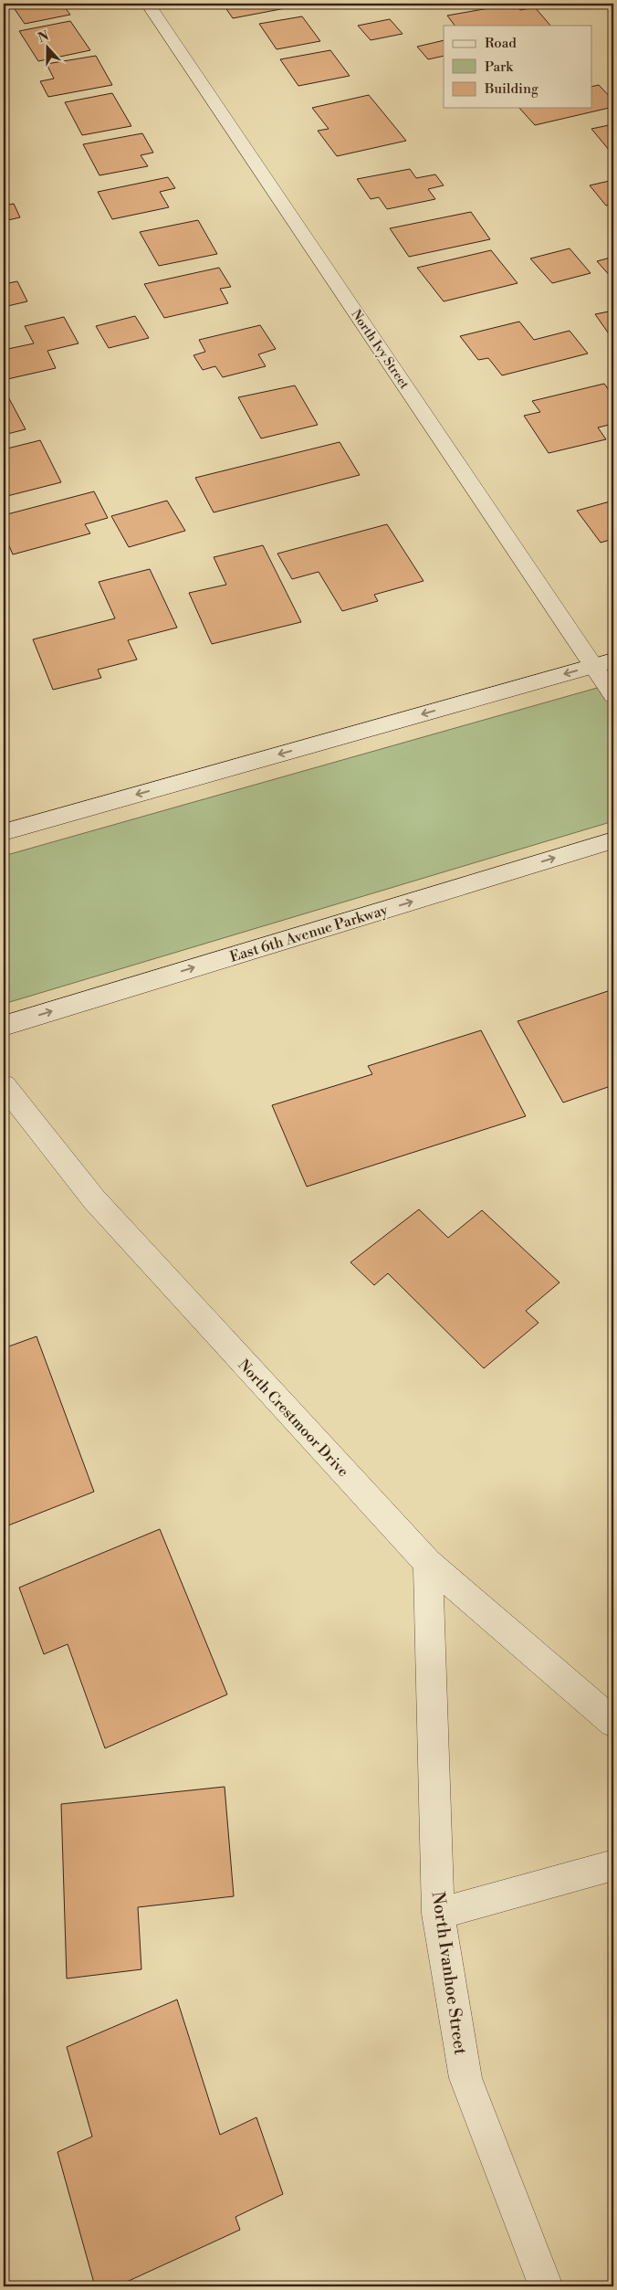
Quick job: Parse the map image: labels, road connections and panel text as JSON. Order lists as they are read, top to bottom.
{
  "streets": {
    "street": [
      "North Ivy Street",
      "East 6th Avenue Parkway",
      "North Crestmoor Drive",
      "North Ivanhoe Street"
    ]
  },
  "crossings": [
    ["North Crestmoor Drive", "North Ivanhoe Street"]
  ],
  "legend": ["Road", "Park", "Building"],
  "north": "top"
}
